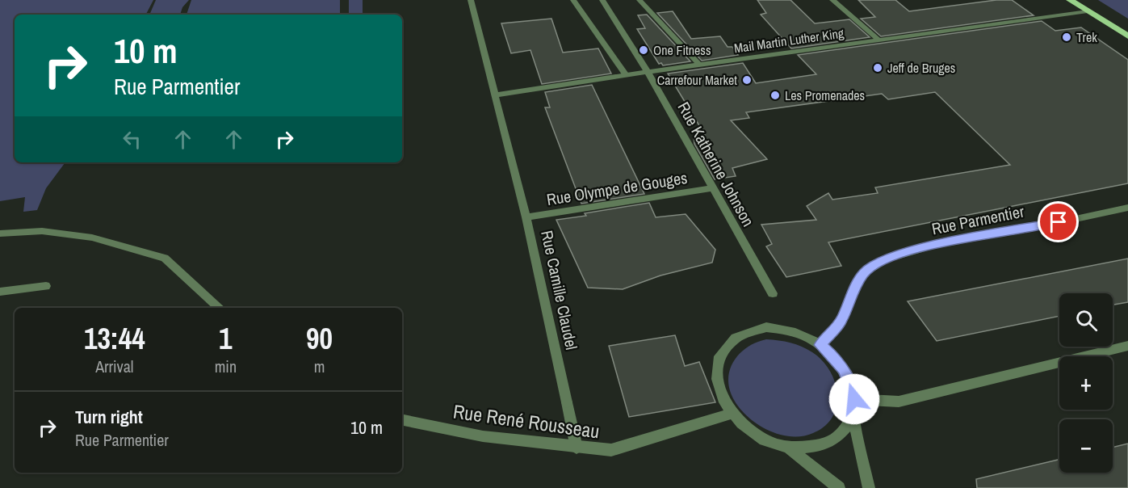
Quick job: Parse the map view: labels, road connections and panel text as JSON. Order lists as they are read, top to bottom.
{
  "streets": {
    "street": [
      "Mail Martin Luther King",
      "Rue Katherine Johnson",
      "Rue Olympe de Gouges",
      "Rue Parmentier",
      "Rue Camille Claudel",
      "Rue René Rousseau"
    ]
  },
  "crossings": [
    ["Mail Martin Luther King", "Rue Katherine Johnson"],
    ["Mail Martin Luther King", "Rue Camille Claudel"],
    ["Rue Katherine Johnson", "Rue Olympe de Gouges"],
    ["Rue Olympe de Gouges", "Rue Camille Claudel"],
    ["Rue Parmentier", "Rue René Rousseau"],
    ["Rue Camille Claudel", "Rue René Rousseau"]
  ],
  "places": [
    "Trek",
    "One Fitness",
    "Jeff de Bruges",
    "Carrefour Market",
    "Les Promenades"
  ],
  "page": {
    "turn": ["10 m", "Rue Parmentier"],
    "map_buttons": ["+", "−"],
    "eta": [
      "13:44",
      "Arrival",
      "1",
      "min",
      "90",
      "m"
    ],
    "list": [
      {
        "name": "Turn right",
        "note": "Rue Parmentier",
        "value": "10 m"
      }
    ]
  }
}
